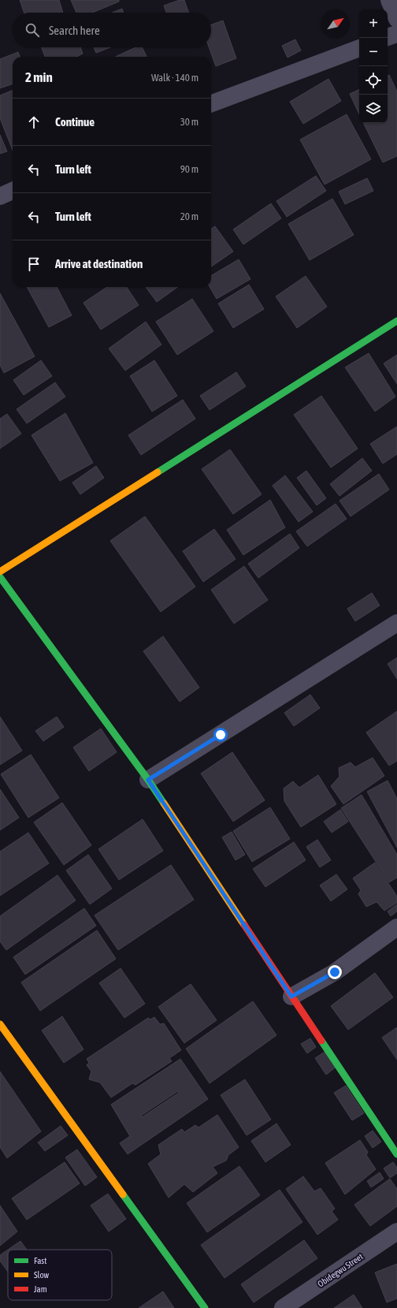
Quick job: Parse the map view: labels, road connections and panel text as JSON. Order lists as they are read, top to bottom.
{
  "streets": {
    "street": ["Obidegwu Street"]
  },
  "legend": ["Fast", "Slow", "Jam"],
  "north": "top right",
  "page": {
    "map_buttons": ["+", "−"],
    "search": "Search here",
    "heading": ["2 min", "Walk · 140 m"],
    "list": [
      ["Continue", "30 m"],
      ["Turn left", "90 m"],
      ["Turn left", "20 m"],
      "Arrive at destination"
    ]
  }
}
